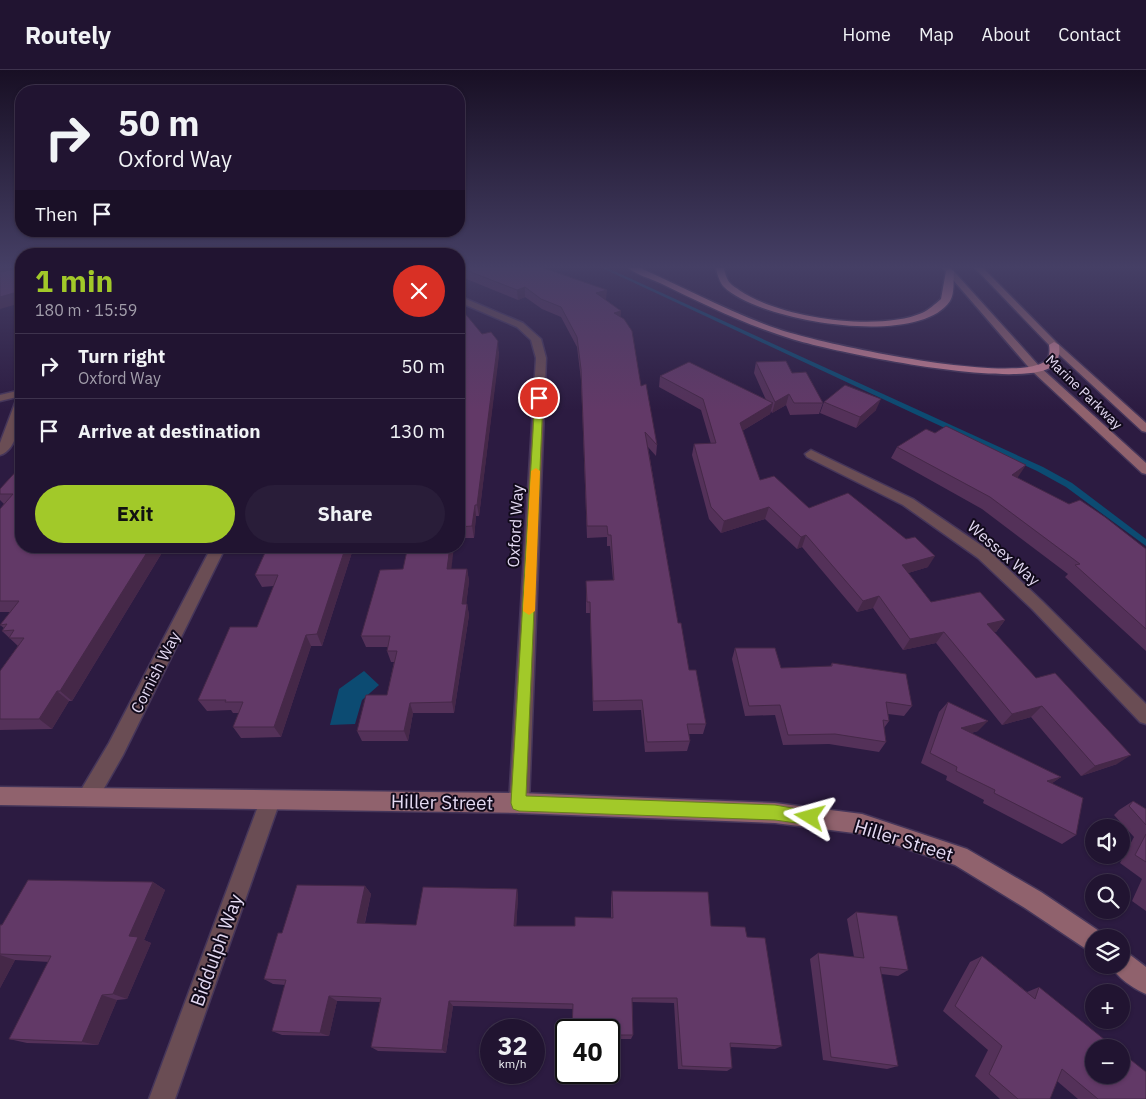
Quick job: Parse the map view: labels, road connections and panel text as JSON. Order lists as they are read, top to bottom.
{
  "streets": {
    "main road": ["Marine Parkway", "Hiller Street"],
    "street": [
      "Oxford Way",
      "Wessex Way",
      "Cornish Way",
      "Biddulph Way"
    ]
  },
  "crossings": [
    ["Oxford Way", "Hiller Street"],
    ["Cornish Way", "Hiller Street"],
    ["Hiller Street", "Biddulph Way"]
  ],
  "page": {
    "header": "Routely",
    "nav": [
      "Home",
      "Map",
      "About",
      "Contact"
    ],
    "turn": ["50 m", "Oxford Way"],
    "then": "Then",
    "heading": ["1 min", "180 m · 15:59"],
    "list": [
      {
        "name": "Turn right",
        "note": "Oxford Way",
        "value": "50 m"
      },
      {
        "name": "Arrive at destination",
        "value": "130 m"
      }
    ],
    "buttons": ["Exit", "Share"],
    "map_buttons": ["+", "−"],
    "speed": "32 km/h",
    "limit": "40"
  }
}
